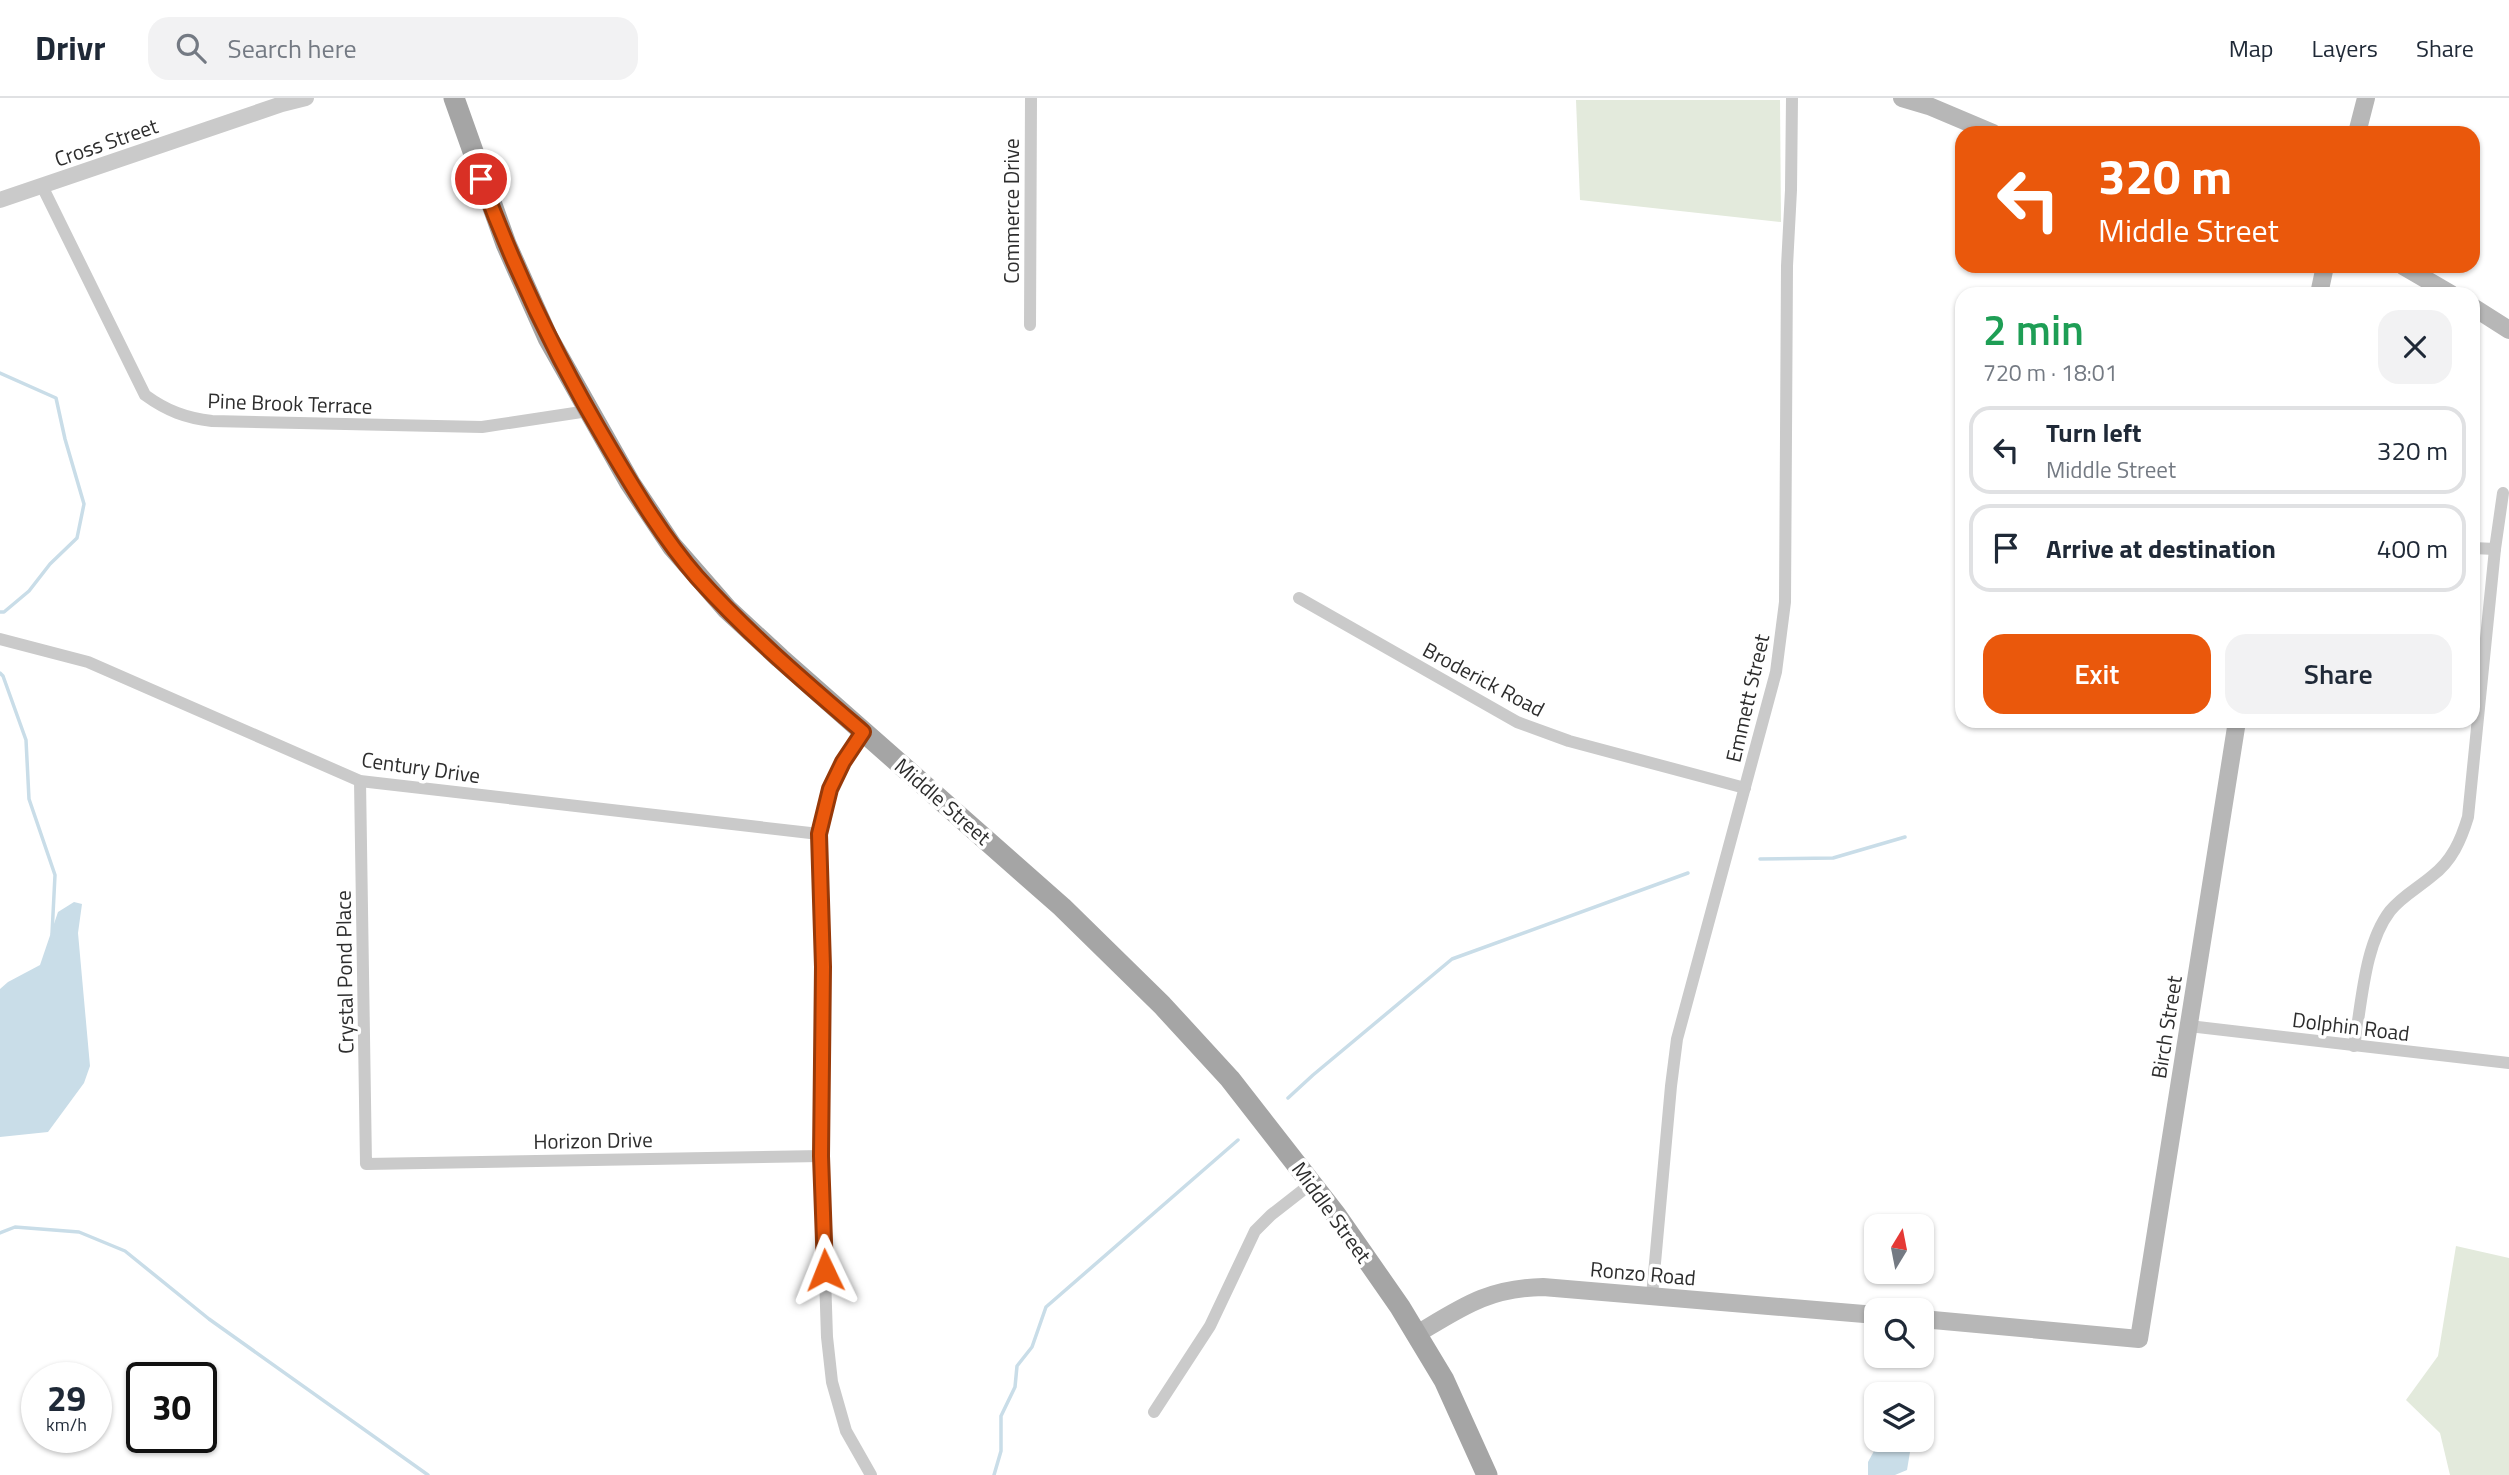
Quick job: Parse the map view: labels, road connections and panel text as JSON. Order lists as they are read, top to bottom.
{
  "streets": {
    "main road": ["Middle Street", "Birch Street", "Ronzo Road"],
    "street": [
      "Cross Street",
      "Commerce Drive",
      "Pine Brook Terrace",
      "Broderick Road",
      "Emmett Street",
      "Century Drive",
      "Crystal Pond Place",
      "Dolphin Road",
      "Horizon Drive"
    ]
  },
  "crossings": [
    ["Cross Street", "Pine Brook Terrace"],
    ["Pine Brook Terrace", "Middle Street"],
    ["Broderick Road", "Emmett Street"],
    ["Emmett Street", "Ronzo Road"],
    ["Century Drive", "Crystal Pond Place"],
    ["Middle Street", "Ronzo Road"],
    ["Crystal Pond Place", "Horizon Drive"],
    ["Dolphin Road", "Birch Street"]
  ],
  "north": "top",
  "page": {
    "header": "Drivr",
    "search": "Search here",
    "nav": ["Map", "Layers", "Share"],
    "turn": ["320 m", "Middle Street"],
    "heading": ["2 min", "720 m · 18:01"],
    "list": [
      {
        "name": "Turn left",
        "note": "Middle Street",
        "value": "320 m"
      },
      {
        "name": "Arrive at destination",
        "value": "400 m"
      }
    ],
    "buttons": ["Exit", "Share"],
    "speed": "29 km/h",
    "limit": "30"
  }
}
